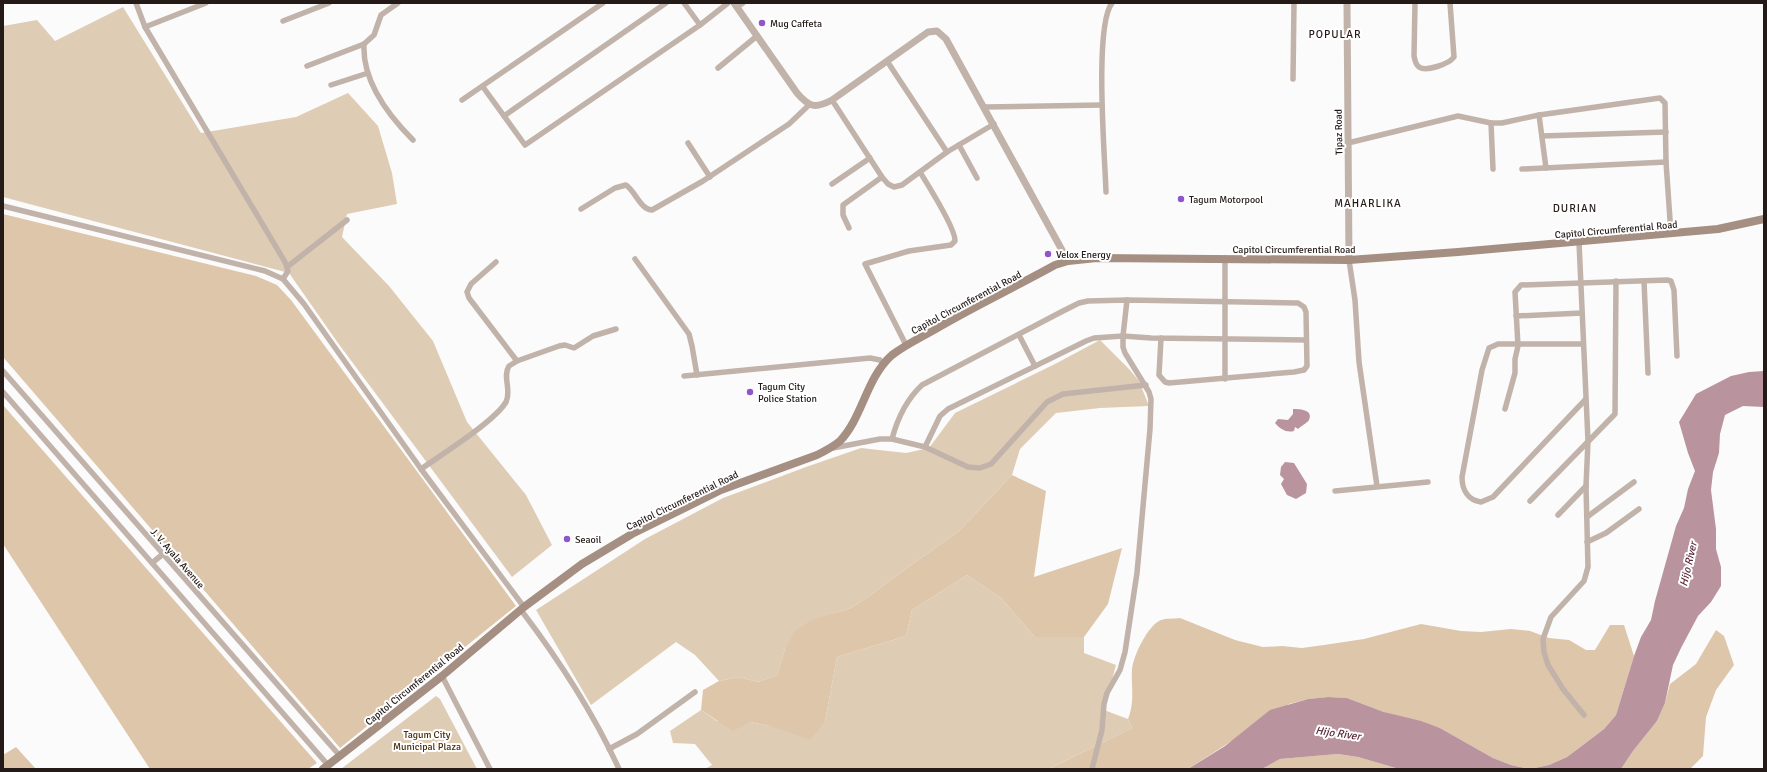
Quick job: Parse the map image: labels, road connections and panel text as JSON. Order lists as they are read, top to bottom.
{
  "streets": {
    "main road": ["Capitol Circumferential Road"],
    "street": ["Tipaz Road", "J. V. Ayala Avenue"]
  },
  "crossings": [
    ["Tipaz Road", "Capitol Circumferential Road"],
    ["Capitol Circumferential Road", "J. V. Ayala Avenue"]
  ],
  "districts": ["POPULAR", "MAHARLIKA", "DURIAN"],
  "water": ["Hijo River"],
  "parks": ["Tagum City Municipal Plaza"],
  "places": [
    "Mug Caffeta",
    "Tagum Motorpool",
    "Velox Energy",
    "Tagum City Police Station",
    "Seaoil"
  ]
}
